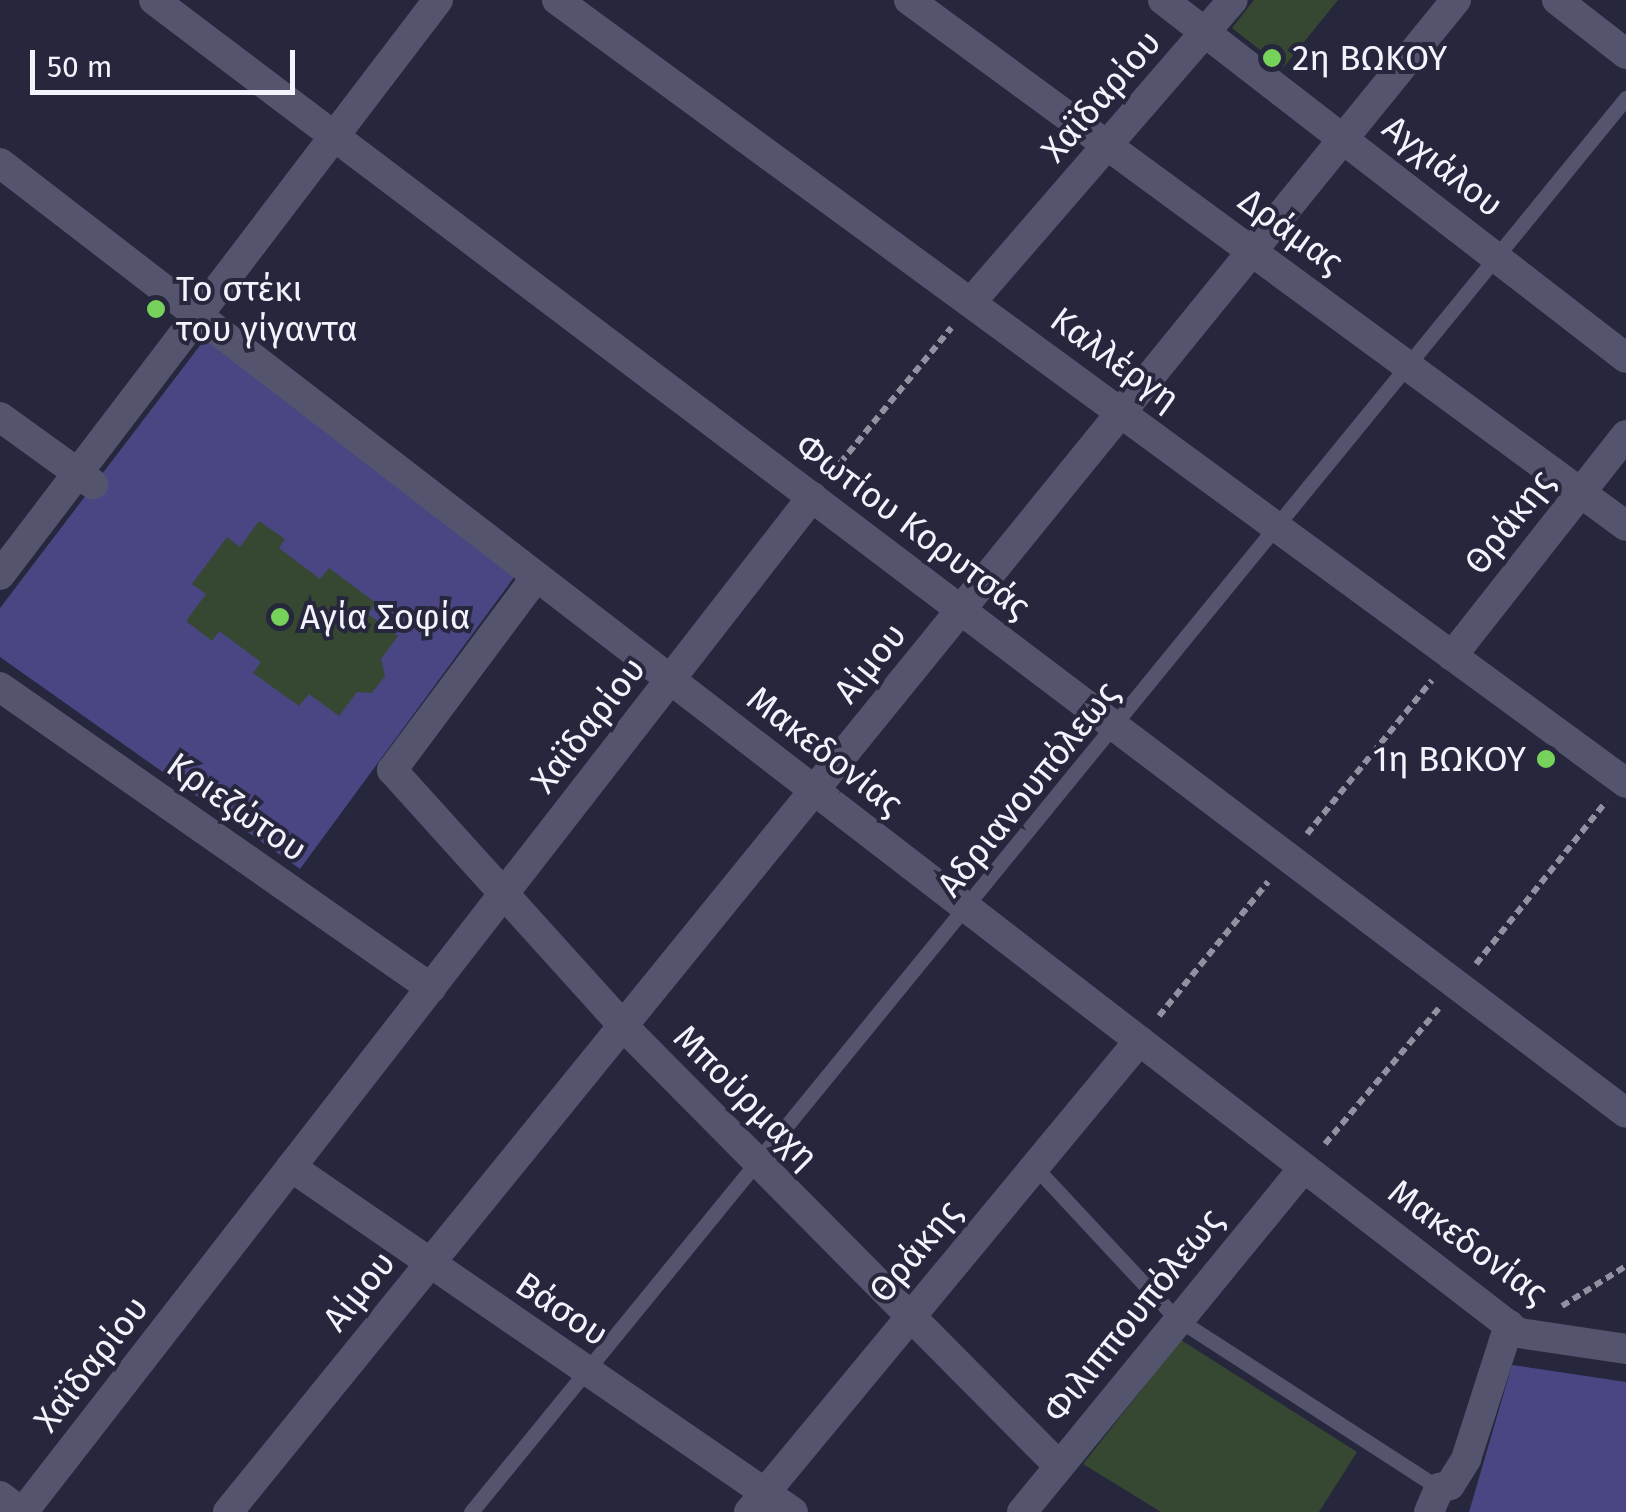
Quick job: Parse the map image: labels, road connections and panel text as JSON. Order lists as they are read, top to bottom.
{
  "streets": {
    "street": [
      "Χαϊδαρίου",
      "Αγχιάλου",
      "Δράμας",
      "Καλλέργη",
      "Θράκης",
      "Φωτίου Κορυτσάς",
      "Αίμου",
      "Μακεδονίας",
      "Κριεζώτου",
      "Μπούρμαχη",
      "Βάσου",
      "Φιλιππουπόλεως"
    ],
    "lane": ["Αδριανουπόλεως"]
  },
  "crossings": [
    ["Χαϊδαρίου", "Αγχιάλου"],
    ["Χαϊδαρίου", "Δράμας"],
    ["Χαϊδαρίου", "Καλλέργη"],
    ["Χαϊδαρίου", "Φωτίου Κορυτσάς"],
    ["Χαϊδαρίου", "Μακεδονίας"],
    ["Χαϊδαρίου", "Κριεζώτου"],
    ["Χαϊδαρίου", "Μπούρμαχη"],
    ["Χαϊδαρίου", "Βάσου"],
    ["Αγχιάλου", "Αίμου"],
    ["Αγχιάλου", "Αδριανουπόλεως"],
    ["Δράμας", "Θράκης"],
    ["Δράμας", "Αίμου"],
    ["Δράμας", "Αδριανουπόλεως"],
    ["Καλλέργη", "Θράκης"],
    ["Καλλέργη", "Αίμου"],
    ["Καλλέργη", "Αδριανουπόλεως"],
    ["Θράκης", "Μακεδονίας"],
    ["Θράκης", "Μπούρμαχη"],
    ["Θράκης", "Βάσου"],
    ["Φωτίου Κορυτσάς", "Αίμου"],
    ["Φωτίου Κορυτσάς", "Αδριανουπόλεως"],
    ["Αίμου", "Μακεδονίας"],
    ["Αίμου", "Μπούρμαχη"],
    ["Αίμου", "Βάσου"],
    ["Μακεδονίας", "Αδριανουπόλεως"],
    ["Μακεδονίας", "Μπούρμαχη"],
    ["Μακεδονίας", "Φιλιππουπόλεως"],
    ["Αδριανουπόλεως", "Μπούρμαχη"],
    ["Αδριανουπόλεως", "Βάσου"],
    ["Μπούρμαχη", "Φιλιππουπόλεως"]
  ],
  "places": [
    "2η ΒΩΚΟΥ",
    "Το στέκι του γίγαντα",
    "Αγία Σοφία",
    "1η ΒΩΚΟΥ"
  ],
  "scale_bar": "50 m"
}
